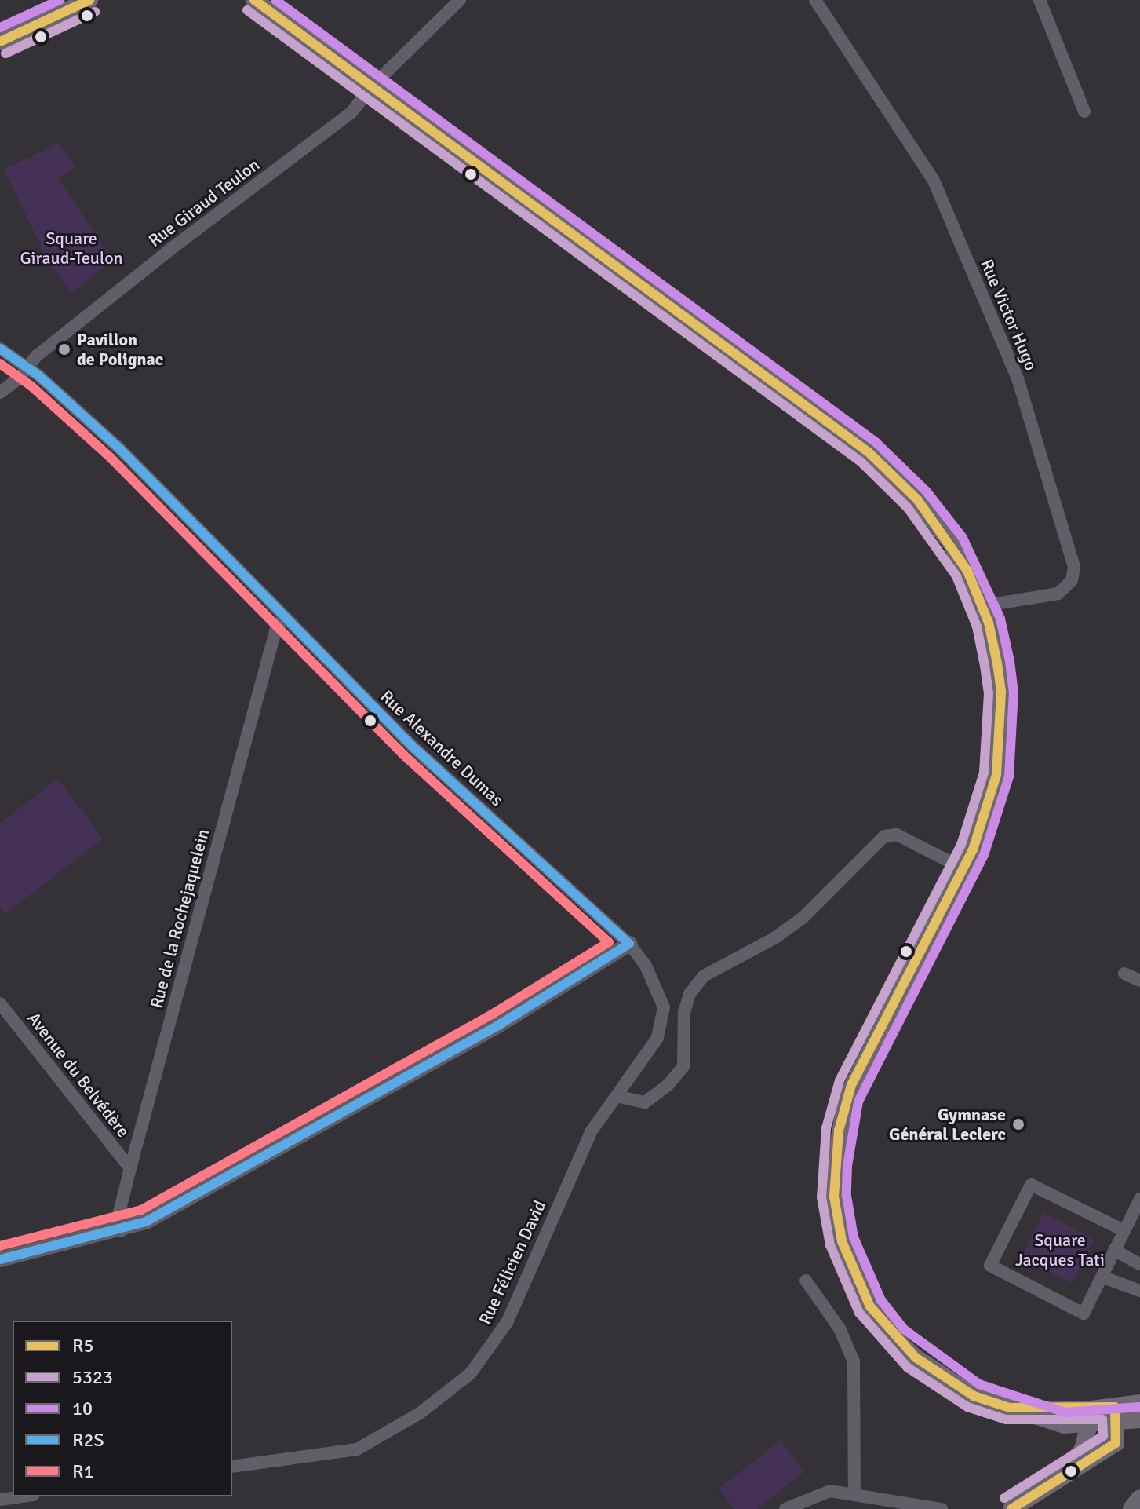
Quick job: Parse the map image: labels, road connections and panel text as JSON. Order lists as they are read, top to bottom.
{
  "streets": {
    "street": [
      "Rue Giraud Teulon",
      "Rue Victor Hugo",
      "Rue Alexandre Dumas",
      "Rue de la Rochejaquelein",
      "Avenue du Belvédère",
      "Rue Félicien David"
    ]
  },
  "crossings": [
    ["Rue Giraud Teulon", "Rue Alexandre Dumas"],
    ["Rue Alexandre Dumas", "Rue de la Rochejaquelein"],
    ["Rue Alexandre Dumas", "Rue Félicien David"],
    ["Rue de la Rochejaquelein", "Avenue du Belvédère"]
  ],
  "parks": ["Square Giraud-Teulon", "Square Jacques Tati"],
  "places": ["Pavillon de Polignac", "Gymnase Général Leclerc"],
  "lines": [
    "transit line R5",
    "transit line 10",
    "transit line 5323",
    "transit line R2S",
    "transit line R1"
  ],
  "legend": [
    "R5",
    "5323",
    "10",
    "R2S",
    "R1"
  ]
}
